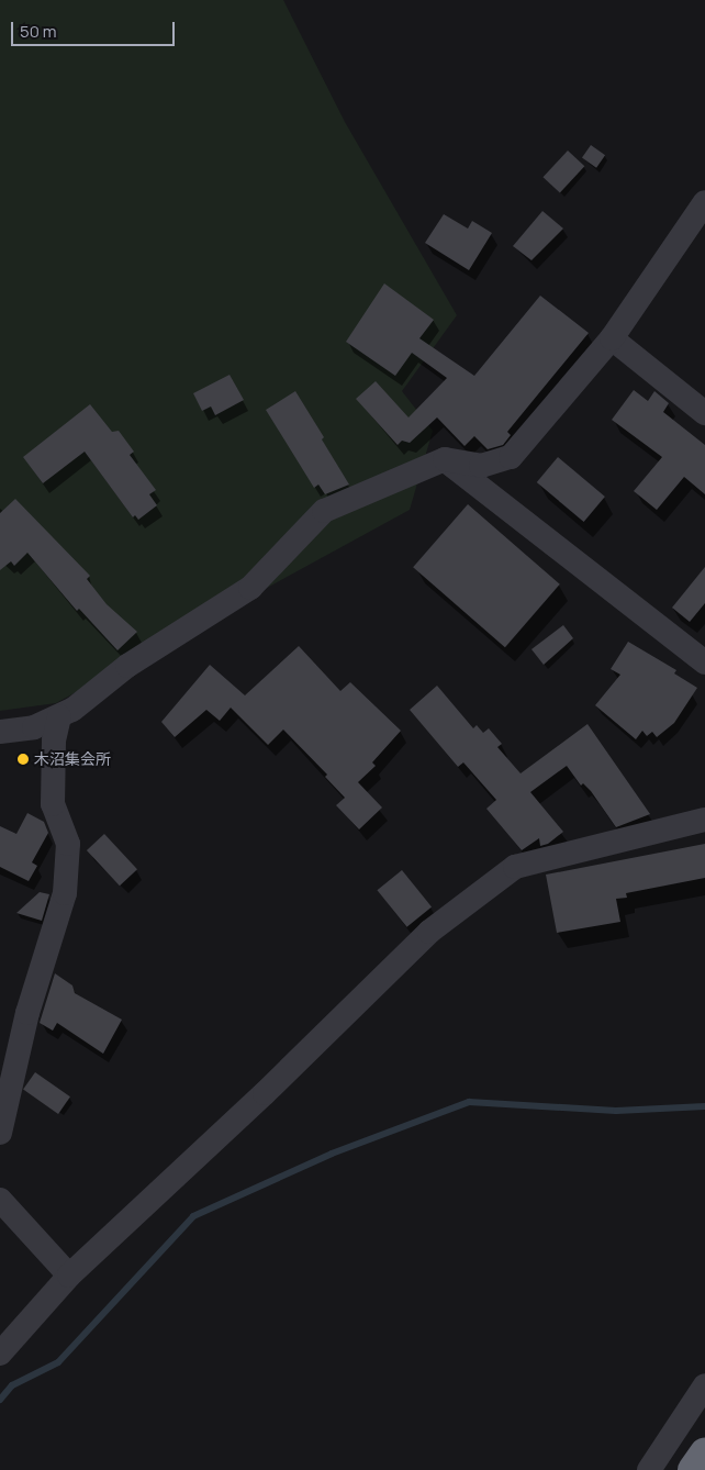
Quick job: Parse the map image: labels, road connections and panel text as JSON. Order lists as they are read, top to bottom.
{
  "places": ["木沼集会所"],
  "scale_bar": "50 m"
}
